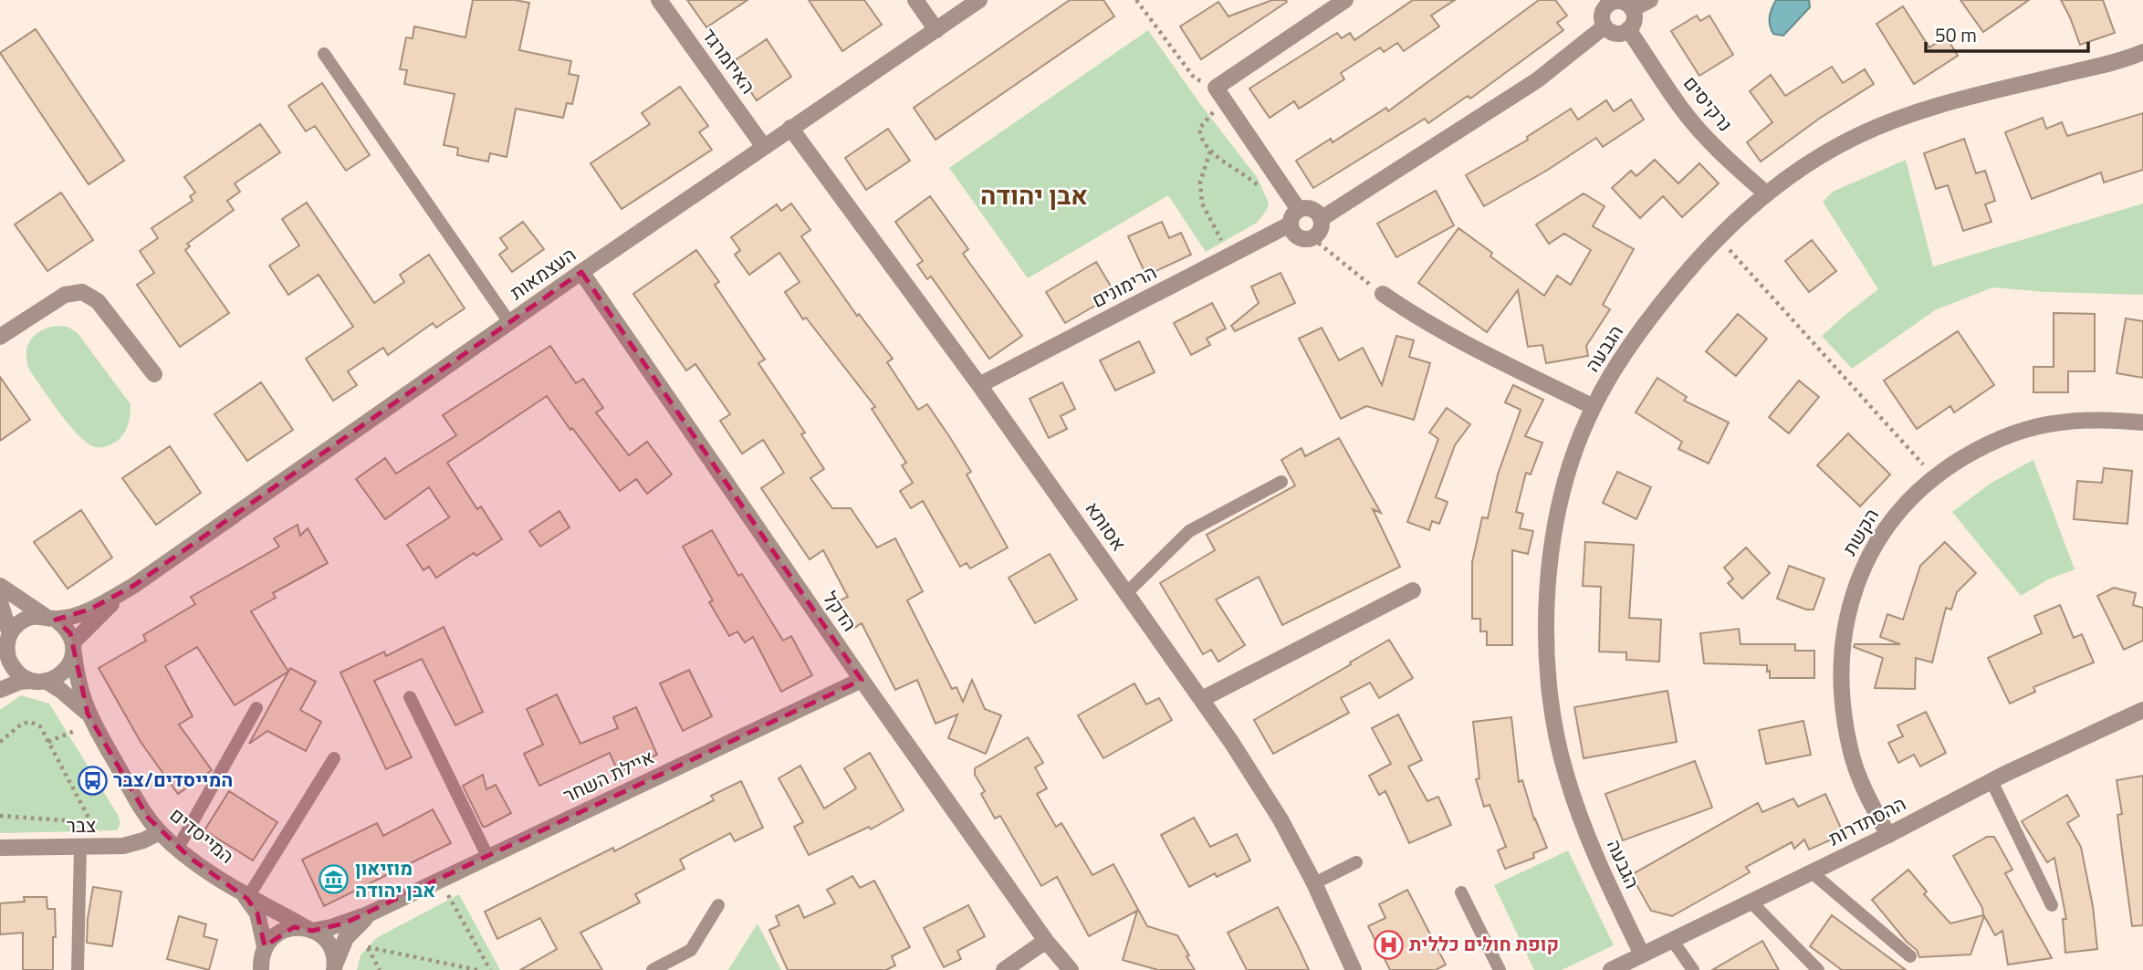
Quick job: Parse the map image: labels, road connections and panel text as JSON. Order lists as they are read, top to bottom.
{
  "streets": {
    "street": [
      "האיזמרגד",
      "נרקיסים",
      "העצמאות",
      "הרימונים",
      "הגבעה",
      "אסותא",
      "הקשת",
      "הדקל",
      "איילת השחר",
      "ההסתדרות",
      "צבר",
      "המייסדים"
    ]
  },
  "crossings": [
    ["האיזמרגד", "העצמאות"],
    ["נרקיסים", "הגבעה"],
    ["העצמאות", "אסותא"],
    ["העצמאות", "הדקל"],
    ["העצמאות", "המייסדים"],
    ["הרימונים", "אסותא"],
    ["הגבעה", "ההסתדרות"],
    ["הקשת", "ההסתדרות"],
    ["הדקל", "איילת השחר"],
    ["איילת השחר", "המייסדים"],
    ["צבר", "המייסדים"]
  ],
  "districts": ["אבן יהודה"],
  "places": {
    "bus stop": ["המייסדים/צבר"],
    "museum": ["מוזיאון אבן יהודה"],
    "hospital": ["קופת חולים כללית"]
  },
  "scale_bar": "50 m"
}
